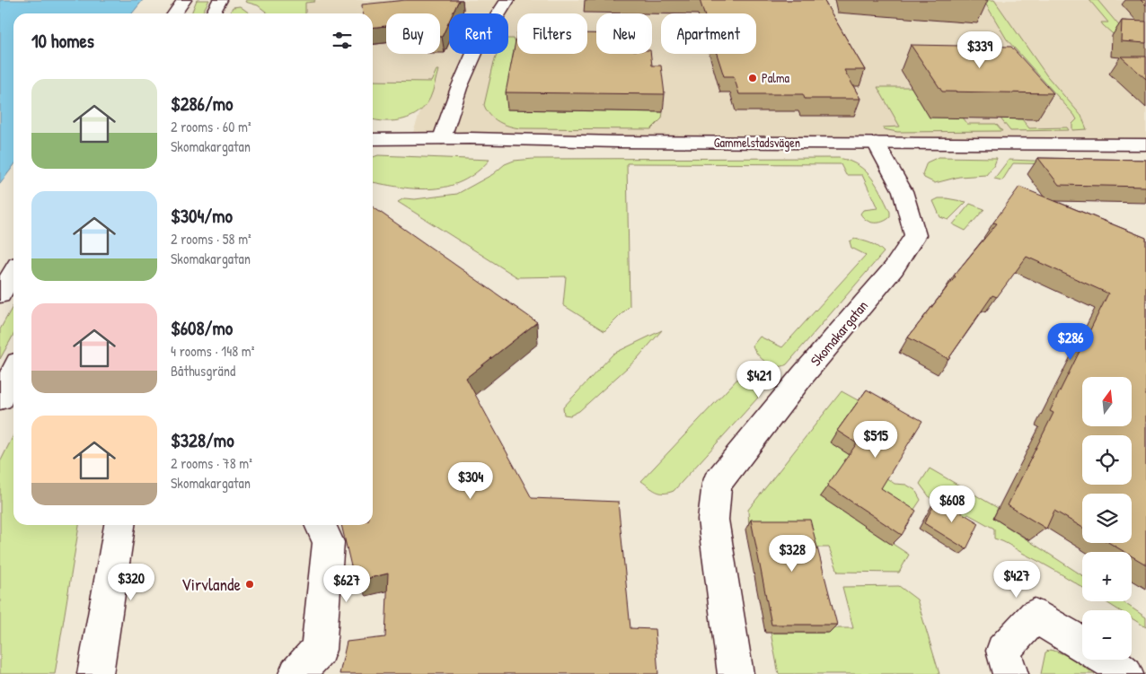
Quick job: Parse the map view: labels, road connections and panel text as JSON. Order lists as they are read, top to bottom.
{
  "streets": {
    "street": ["Gammelstadsvägen", "Skomakargatan"]
  },
  "crossings": [
    ["Gammelstadsvägen", "Skomakargatan"]
  ],
  "places": ["Palma", "Virvlande"],
  "north": "top",
  "page": {
    "chip": [
      "Buy",
      "Rent",
      "Filters",
      "New",
      "Apartment"
    ],
    "heading": "10 homes",
    "price": [
      "$339",
      "$286",
      "$421",
      "$515",
      "$304",
      "$608",
      "$328",
      "$427",
      "$320",
      "$627"
    ],
    "list": [
      {
        "name": "$286/mo",
        "note": "2 rooms · 60 m² · Skomakargatan"
      },
      {
        "name": "$304/mo",
        "note": "2 rooms · 58 m² · Skomakargatan"
      },
      {
        "name": "$608/mo",
        "note": "4 rooms · 148 m² · Båthusgränd"
      },
      {
        "name": "$328/mo",
        "note": "2 rooms · 78 m² · Skomakargatan"
      }
    ],
    "map_buttons": ["+", "−"]
  }
}
